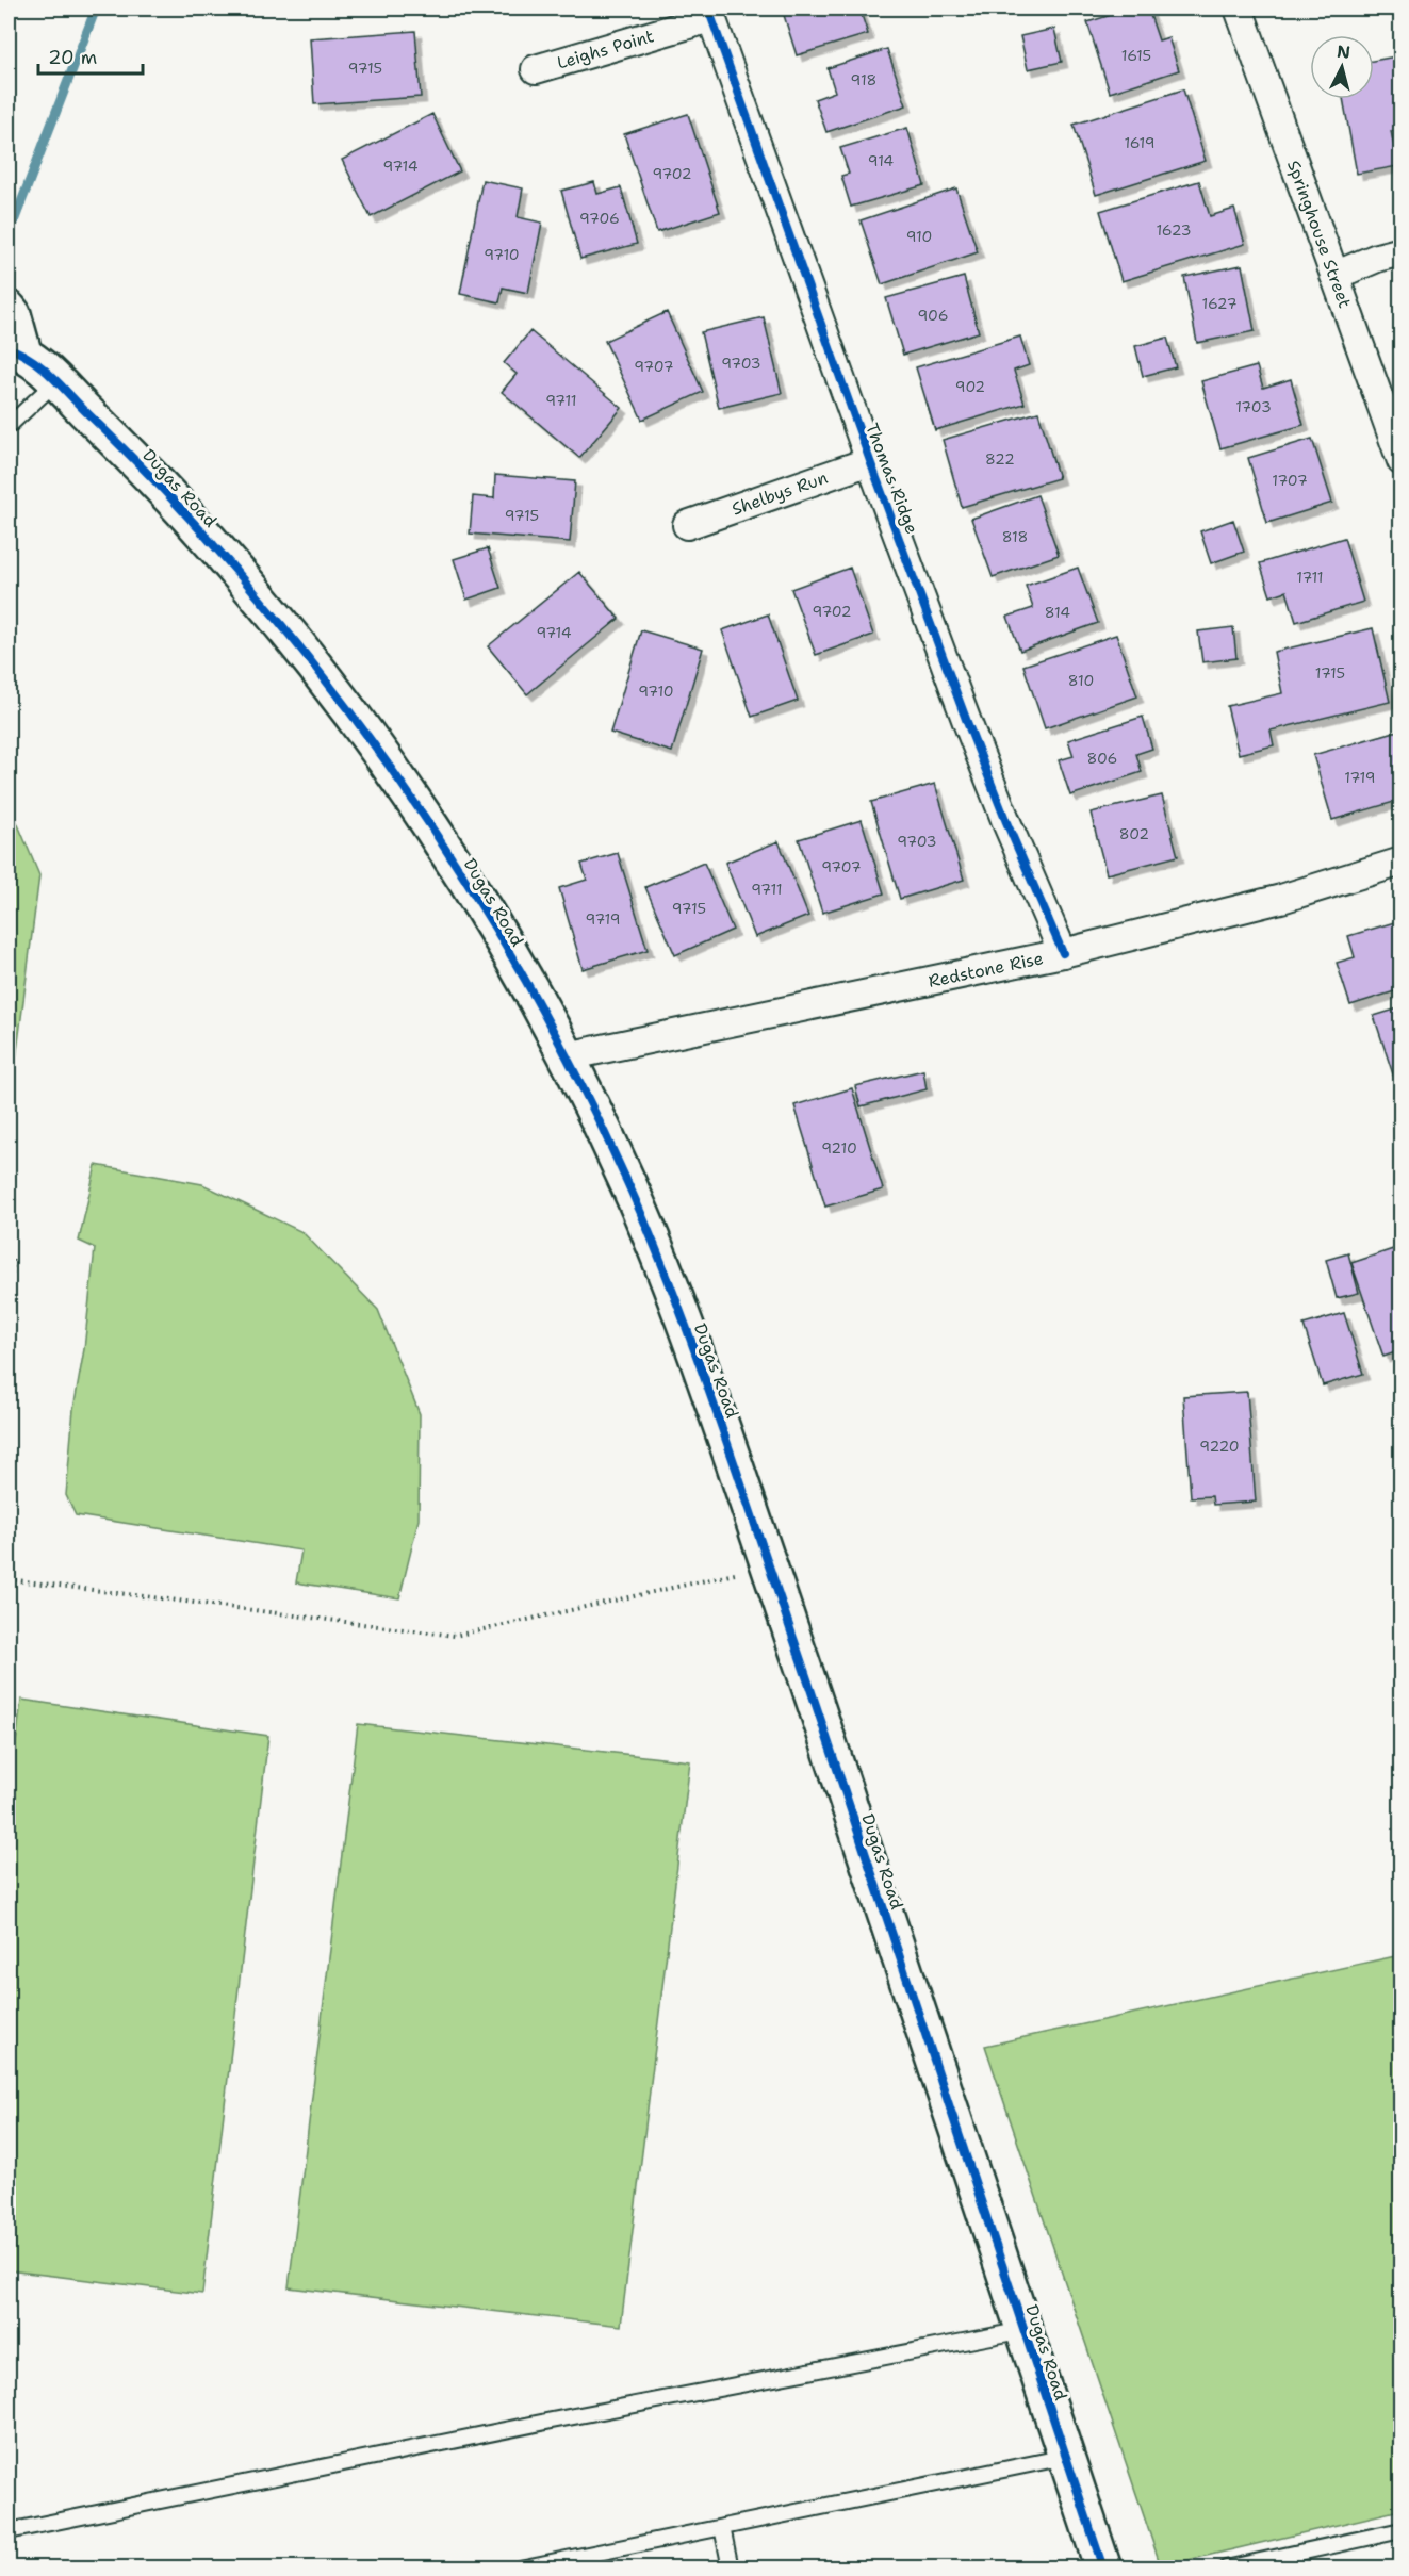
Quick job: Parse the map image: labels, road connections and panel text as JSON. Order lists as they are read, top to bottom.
{
  "streets": {
    "street": [
      "Leighs Point",
      "Springhouse Street",
      "Thomas Ridge",
      "Dugas Road",
      "Shelbys Run",
      "Redstone Rise"
    ]
  },
  "crossings": [
    ["Leighs Point", "Thomas Ridge"],
    ["Thomas Ridge", "Shelbys Run"],
    ["Thomas Ridge", "Redstone Rise"],
    ["Dugas Road", "Redstone Rise"]
  ],
  "house_numbers": [
    "1615",
    "9715",
    "918",
    "1619",
    "914",
    "9714",
    "9702",
    "9706",
    "1623",
    "910",
    "9710",
    "1627",
    "906",
    "9703",
    "9707",
    "902",
    "9711",
    "1703",
    "822",
    "1707",
    "9715",
    "818",
    "1711",
    "9702",
    "814",
    "9714",
    "1715",
    "810",
    "9710",
    "806",
    "1719",
    "802",
    "9703",
    "9707",
    "9711",
    "9715",
    "9719",
    "9210",
    "9220"
  ],
  "scale_bar": "20 m",
  "north": "top"
}
